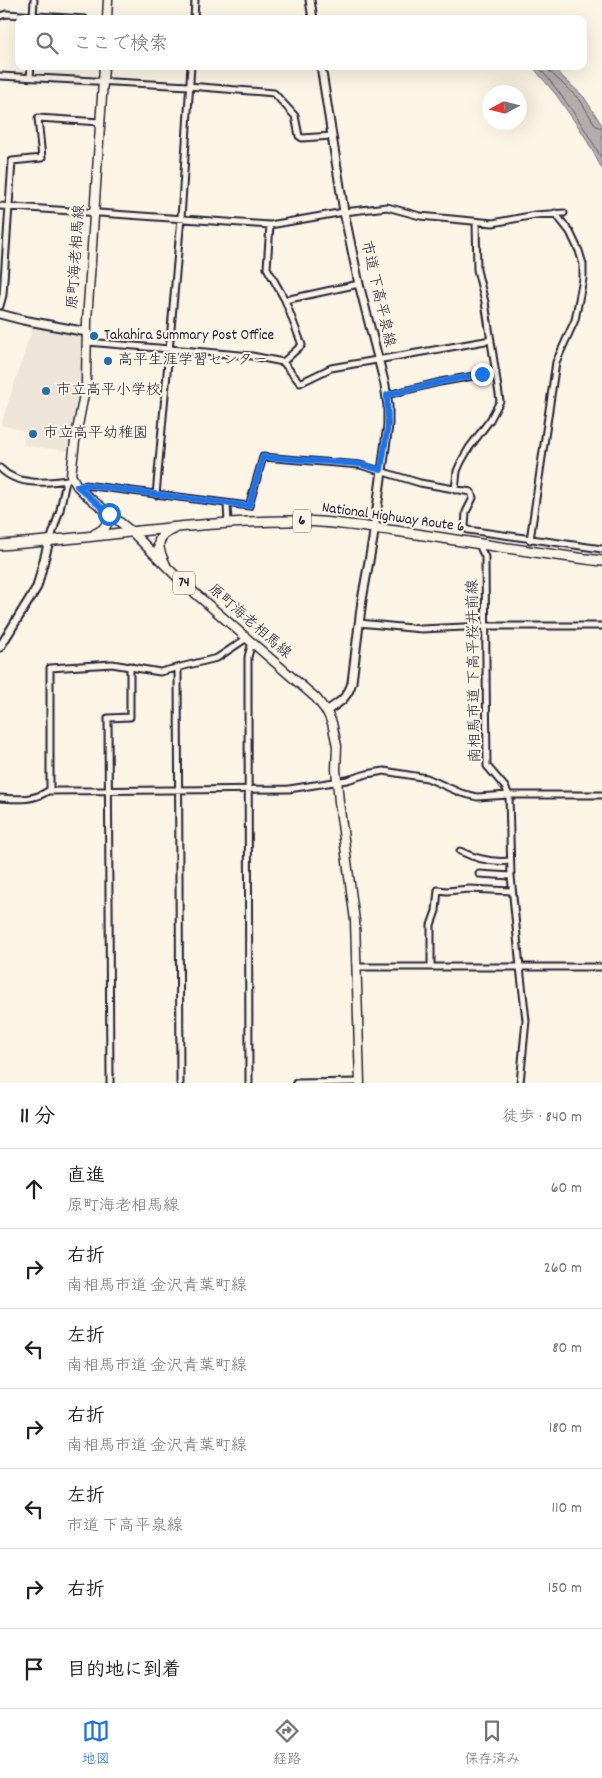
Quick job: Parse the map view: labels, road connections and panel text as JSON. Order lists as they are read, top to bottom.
{
  "streets": {
    "highway": ["National Highway Route 6", "6"],
    "main road": ["原町海老相馬線", "74"],
    "street": ["市道 下高平泉線", "南相馬市道 下高平桜井前線"]
  },
  "crossings": [
    ["原町海老相馬線", "市道 下高平泉線"],
    ["原町海老相馬線", "National Highway Route 6"],
    ["市道 下高平泉線", "National Highway Route 6"]
  ],
  "places": [
    "Takahira Summary Post Office",
    "高平生涯学習センター",
    "市立高平小学校",
    "市立高平幼稚園"
  ],
  "north": "left",
  "page": {
    "search": "ここで検索",
    "heading": ["11 分", "徒歩 · 840 m"],
    "list": [
      ["直進", "原町海老相馬線", "60 m"],
      ["右折", "南相馬市道 金沢青葉町線", "260 m"],
      ["左折", "南相馬市道 金沢青葉町線", "80 m"],
      ["右折", "南相馬市道 金沢青葉町線", "180 m"],
      ["左折", "市道 下高平泉線", "110 m"],
      ["右折", "150 m"],
      "目的地に到着"
    ],
    "nav": ["地図", "経路", "保存済み"]
  }
}
